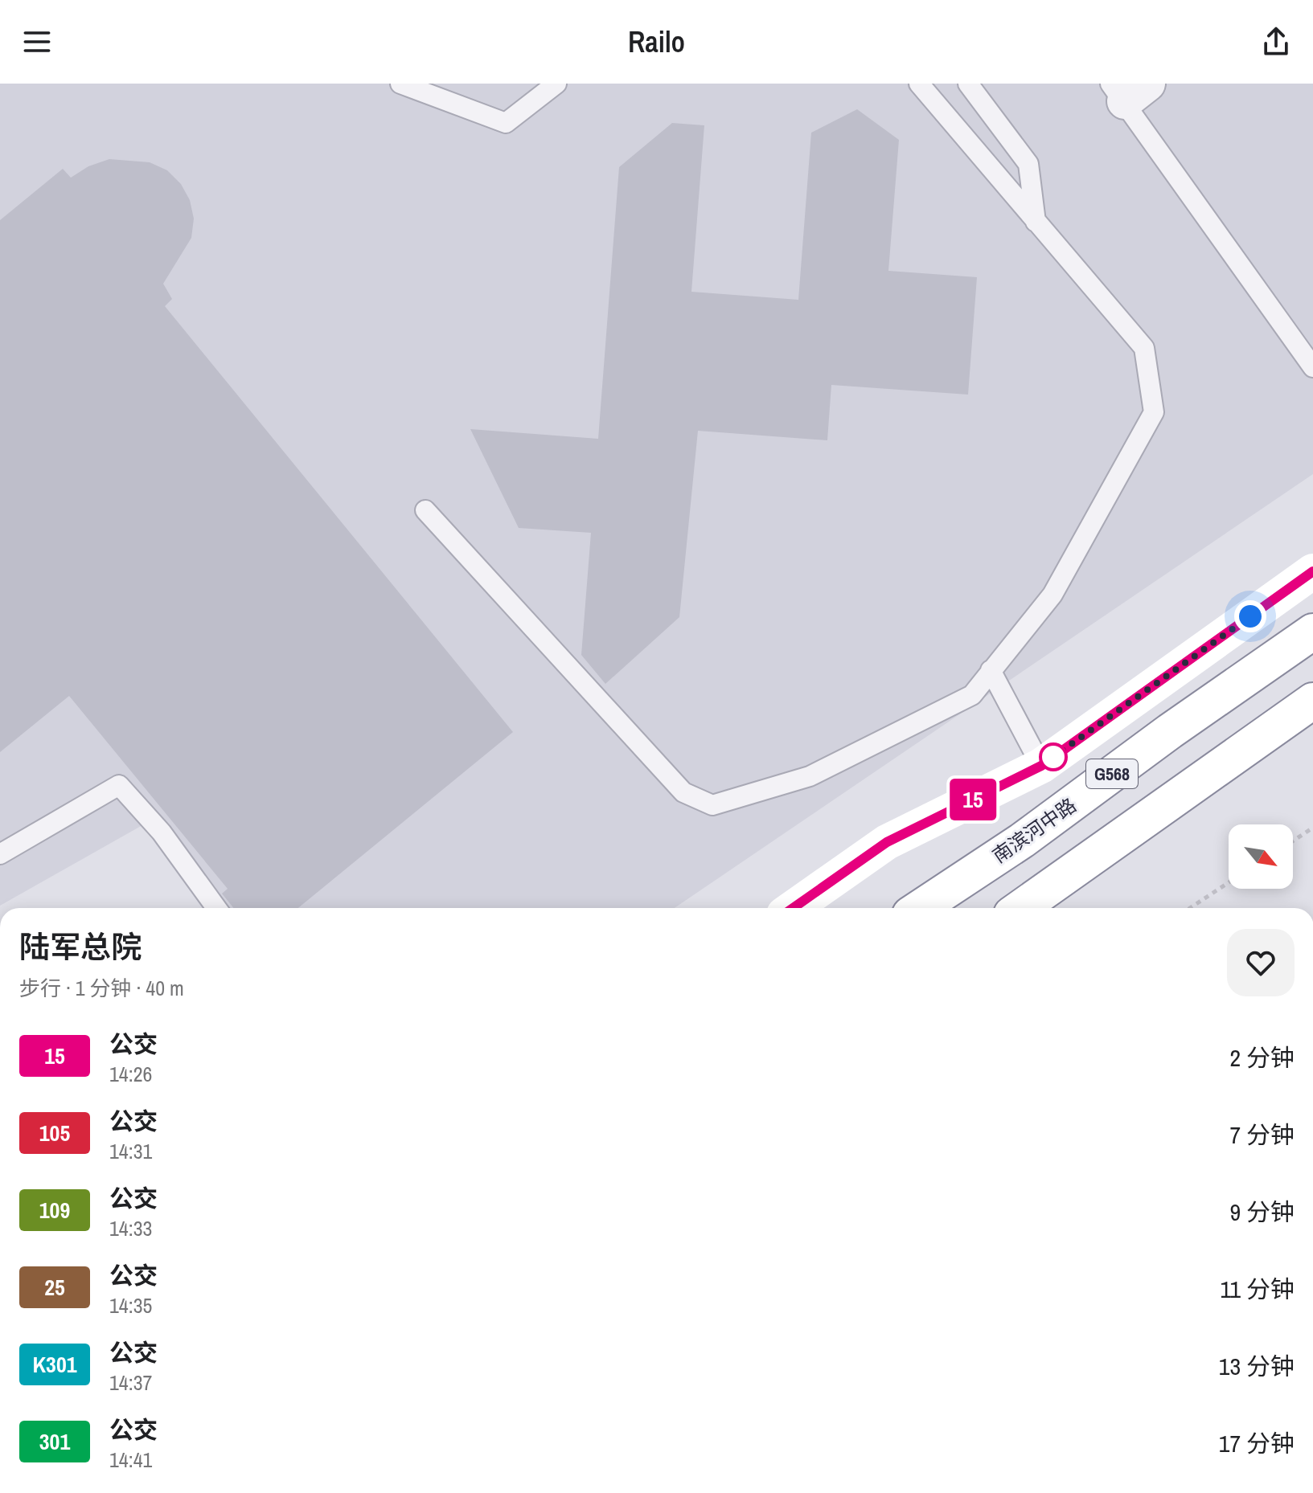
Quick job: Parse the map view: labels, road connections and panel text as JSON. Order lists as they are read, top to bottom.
{
  "streets": {
    "main road": ["G568", "南滨河中路"]
  },
  "lines": ["bus line 15"],
  "north": "bottom right",
  "page": {
    "header": "Railo",
    "on_map": "15",
    "heading": ["陆军总院", "步行 · 1 分钟 · 40 m"],
    "list": [
      {
        "mark": "15",
        "name": "公交",
        "note": "14:26",
        "value": "2 分钟"
      },
      {
        "mark": "105",
        "name": "公交",
        "note": "14:31",
        "value": "7 分钟"
      },
      {
        "mark": "109",
        "name": "公交",
        "note": "14:33",
        "value": "9 分钟"
      },
      {
        "mark": "25",
        "name": "公交",
        "note": "14:35",
        "value": "11 分钟"
      },
      {
        "mark": "K301",
        "name": "公交",
        "note": "14:37",
        "value": "13 分钟"
      },
      {
        "mark": "301",
        "name": "公交",
        "note": "14:41",
        "value": "17 分钟"
      }
    ]
  }
}
